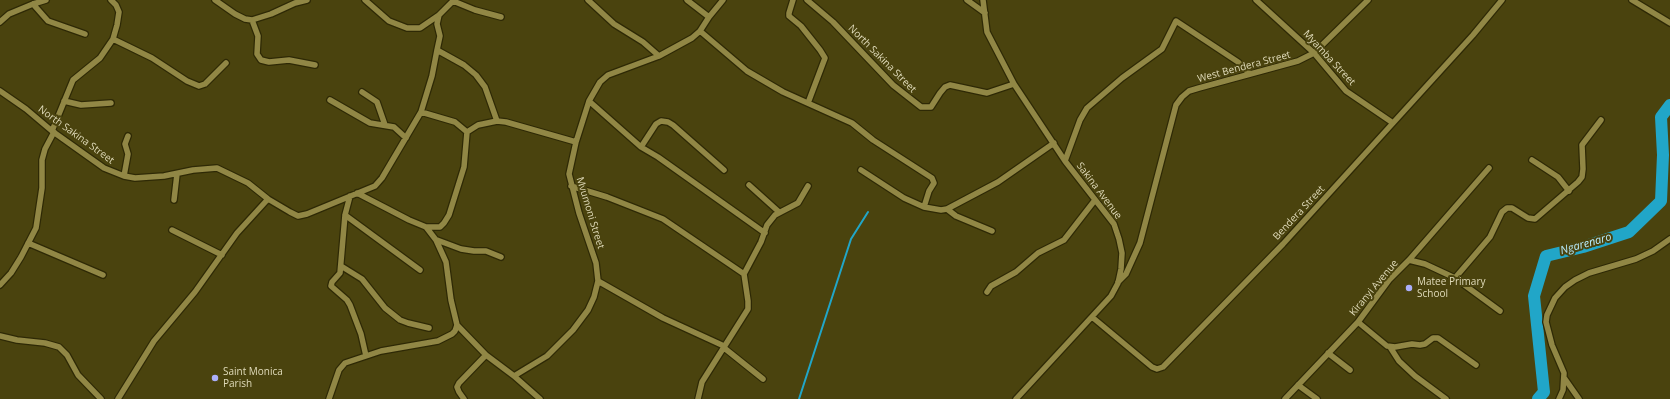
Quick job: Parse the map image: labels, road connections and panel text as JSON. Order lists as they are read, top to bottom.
{
  "streets": {
    "street": [
      "Myamba Street",
      "North Sakina Street",
      "West Bendera Street",
      "Sakina Avenue",
      "Mvumoni Street",
      "Bendera Street",
      "Kiranyi Avenue"
    ]
  },
  "crossings": [
    ["Myamba Street", "West Bendera Street"],
    ["Myamba Street", "Bendera Street"],
    ["North Sakina Street", "Sakina Avenue"],
    ["West Bendera Street", "Sakina Avenue"],
    ["Sakina Avenue", "Bendera Street"]
  ],
  "water": ["Ngarenaro"],
  "places": ["Matee Primary School", "Saint Monica Parish"]
}
